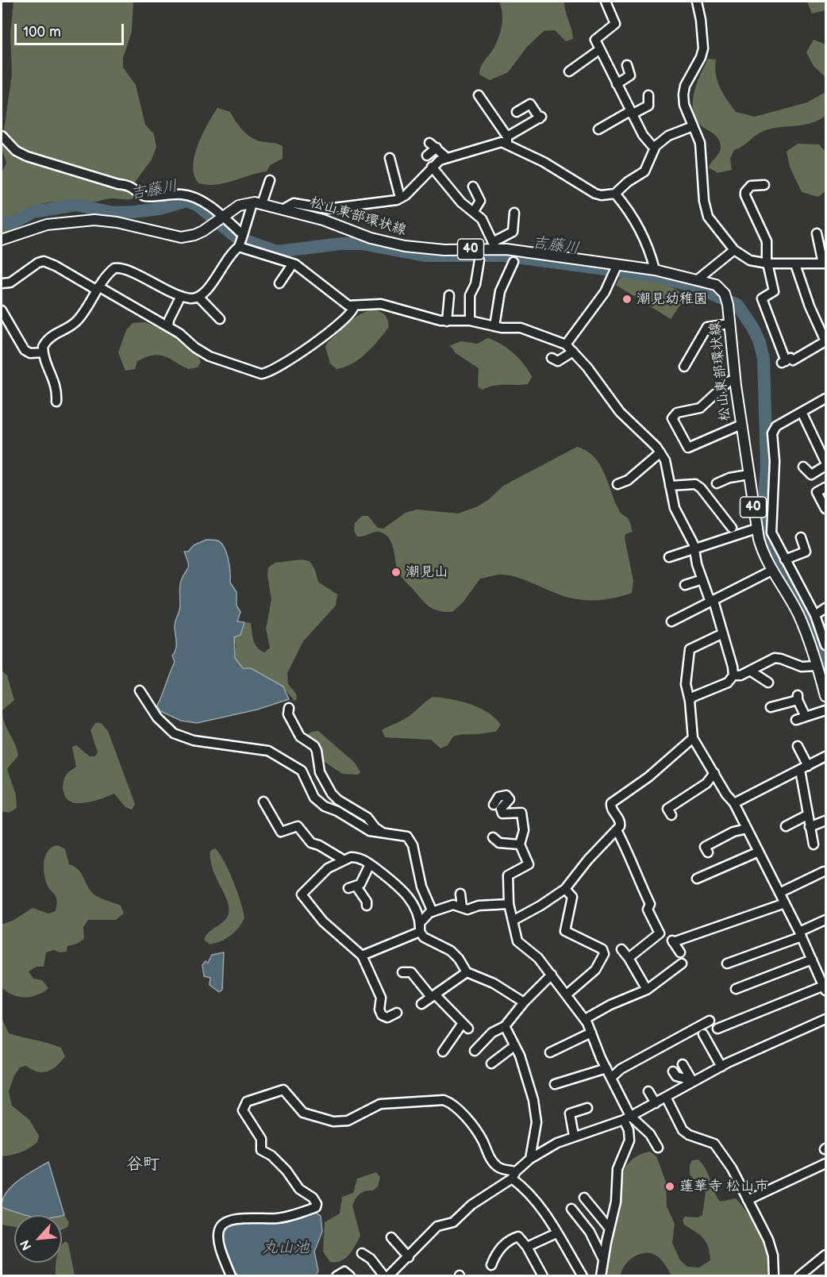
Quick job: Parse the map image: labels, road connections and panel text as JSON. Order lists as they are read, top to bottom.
{
  "streets": {
    "main road": ["松山東部環状線", "40"]
  },
  "districts": ["谷町"],
  "water": ["吉藤川", "丸山池"],
  "places": ["潮見幼稚園", "潮見山", "蓮華寺 松山市"],
  "scale_bar": "100 m",
  "north": "bottom left"
}
